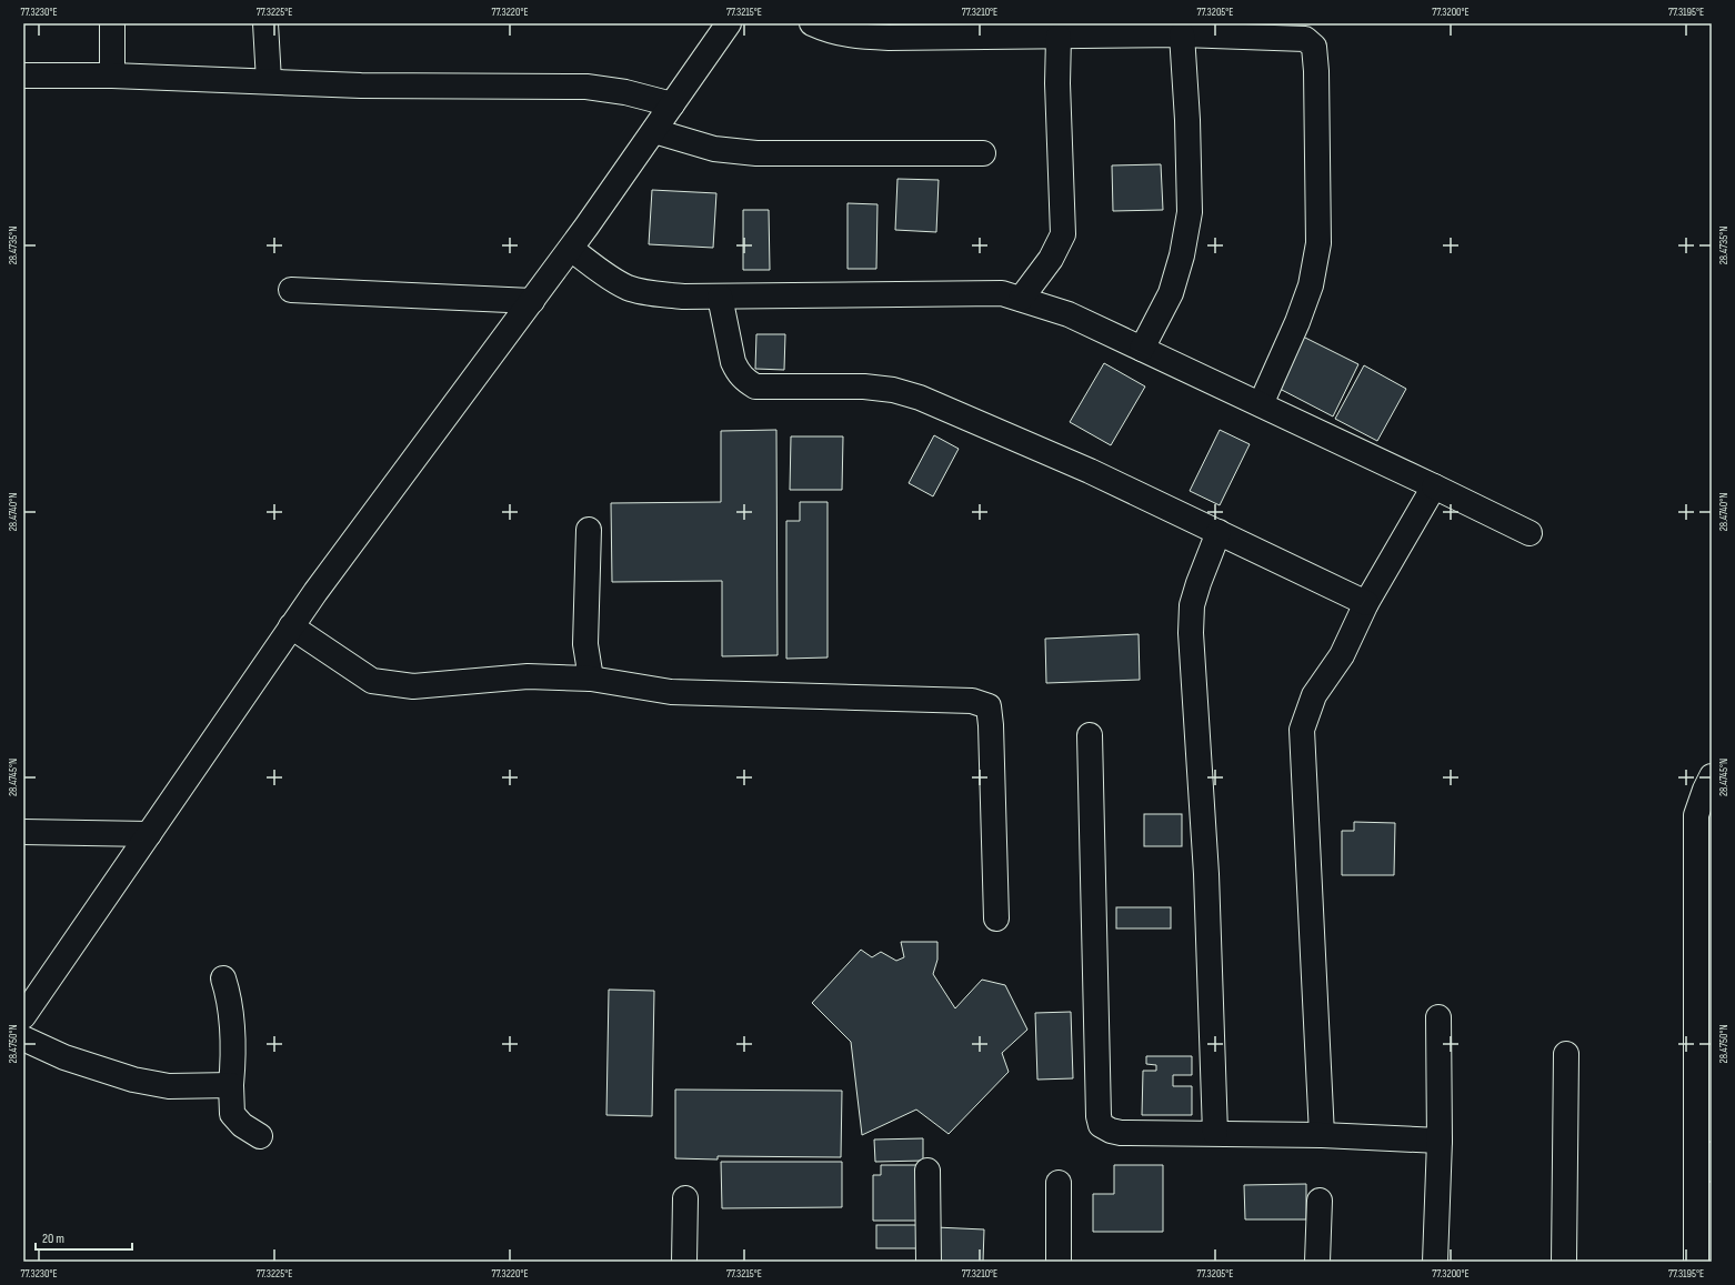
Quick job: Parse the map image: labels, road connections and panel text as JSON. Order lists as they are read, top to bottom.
{
  "scale_bar": "20 m",
  "coordinates": [
    "77.3230°E",
    "77.3225°E",
    "77.3220°E",
    "77.3215°E",
    "77.3210°E",
    "77.3205°E",
    "77.3200°E",
    "77.3195°E",
    "28.4735°N",
    "28.4740°N",
    "28.4745°N",
    "28.4750°N"
  ]
}
